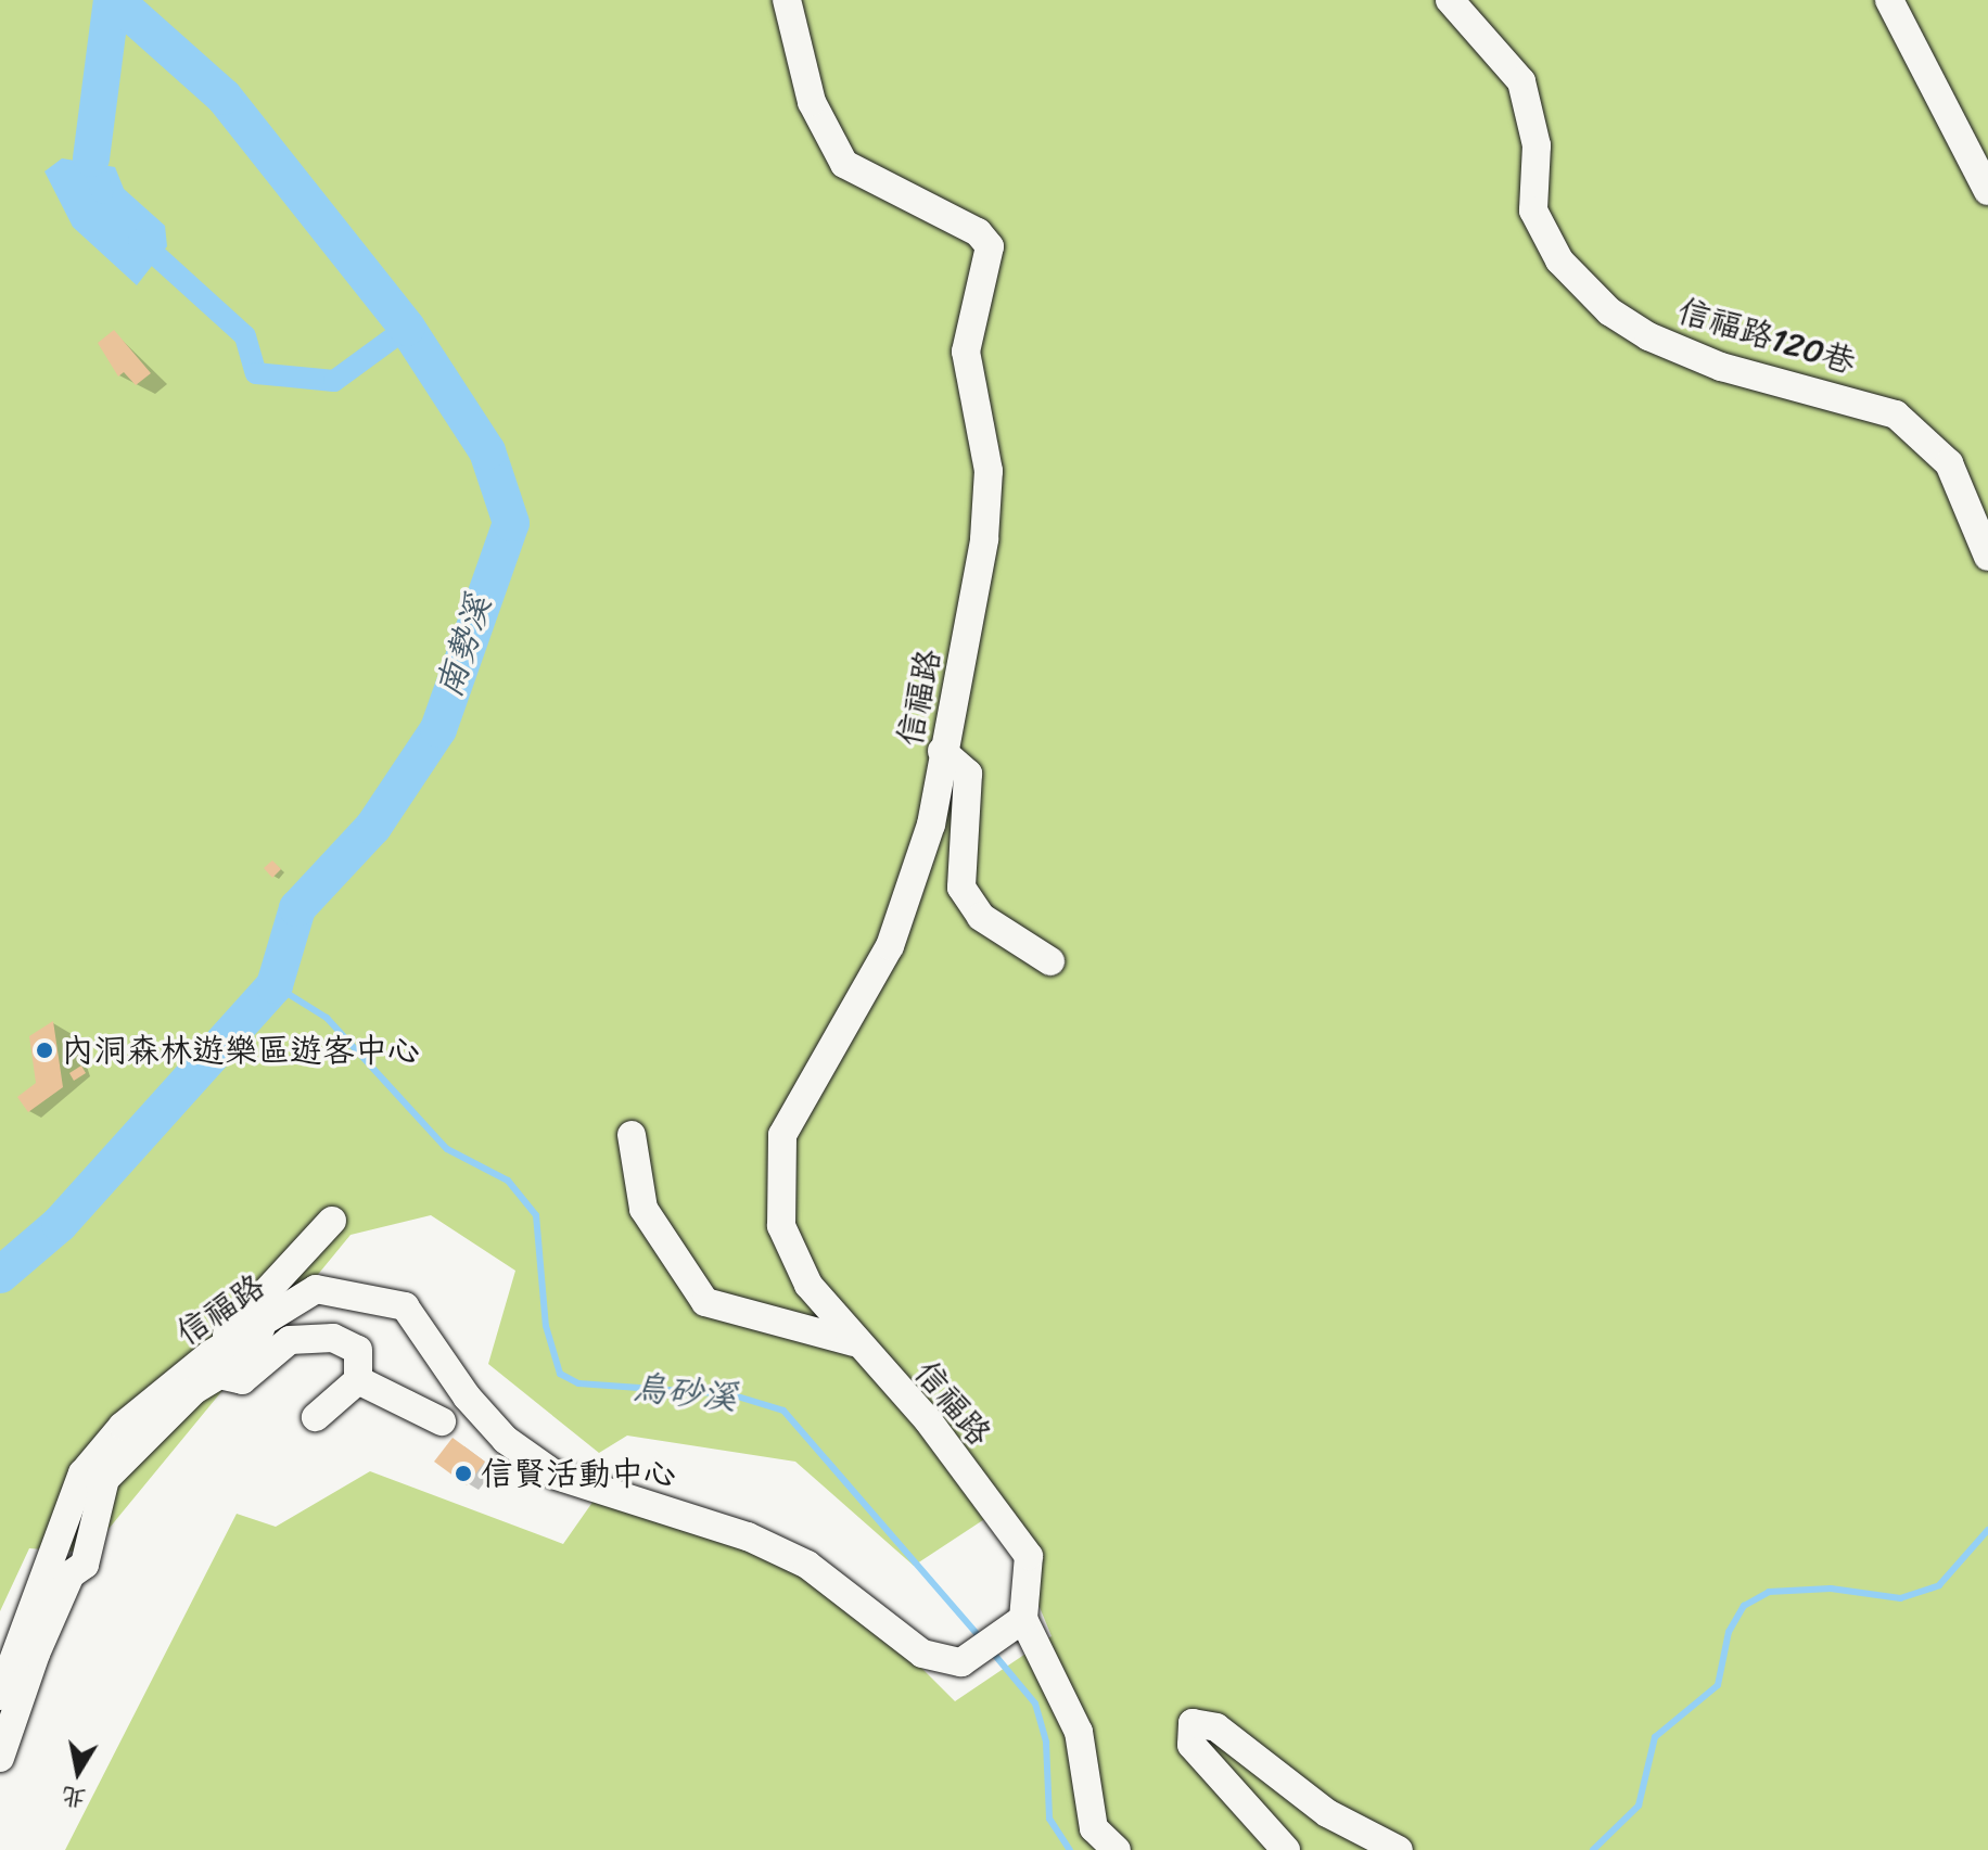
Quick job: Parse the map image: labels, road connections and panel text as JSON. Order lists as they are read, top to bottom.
{
  "streets": {
    "street": ["信福路120巷", "信福路"]
  },
  "water": ["南勢溪", "烏砂溪"],
  "places": ["內洞森林遊樂區遊客中心", "信賢活動中心"],
  "north": "bottom"
}
